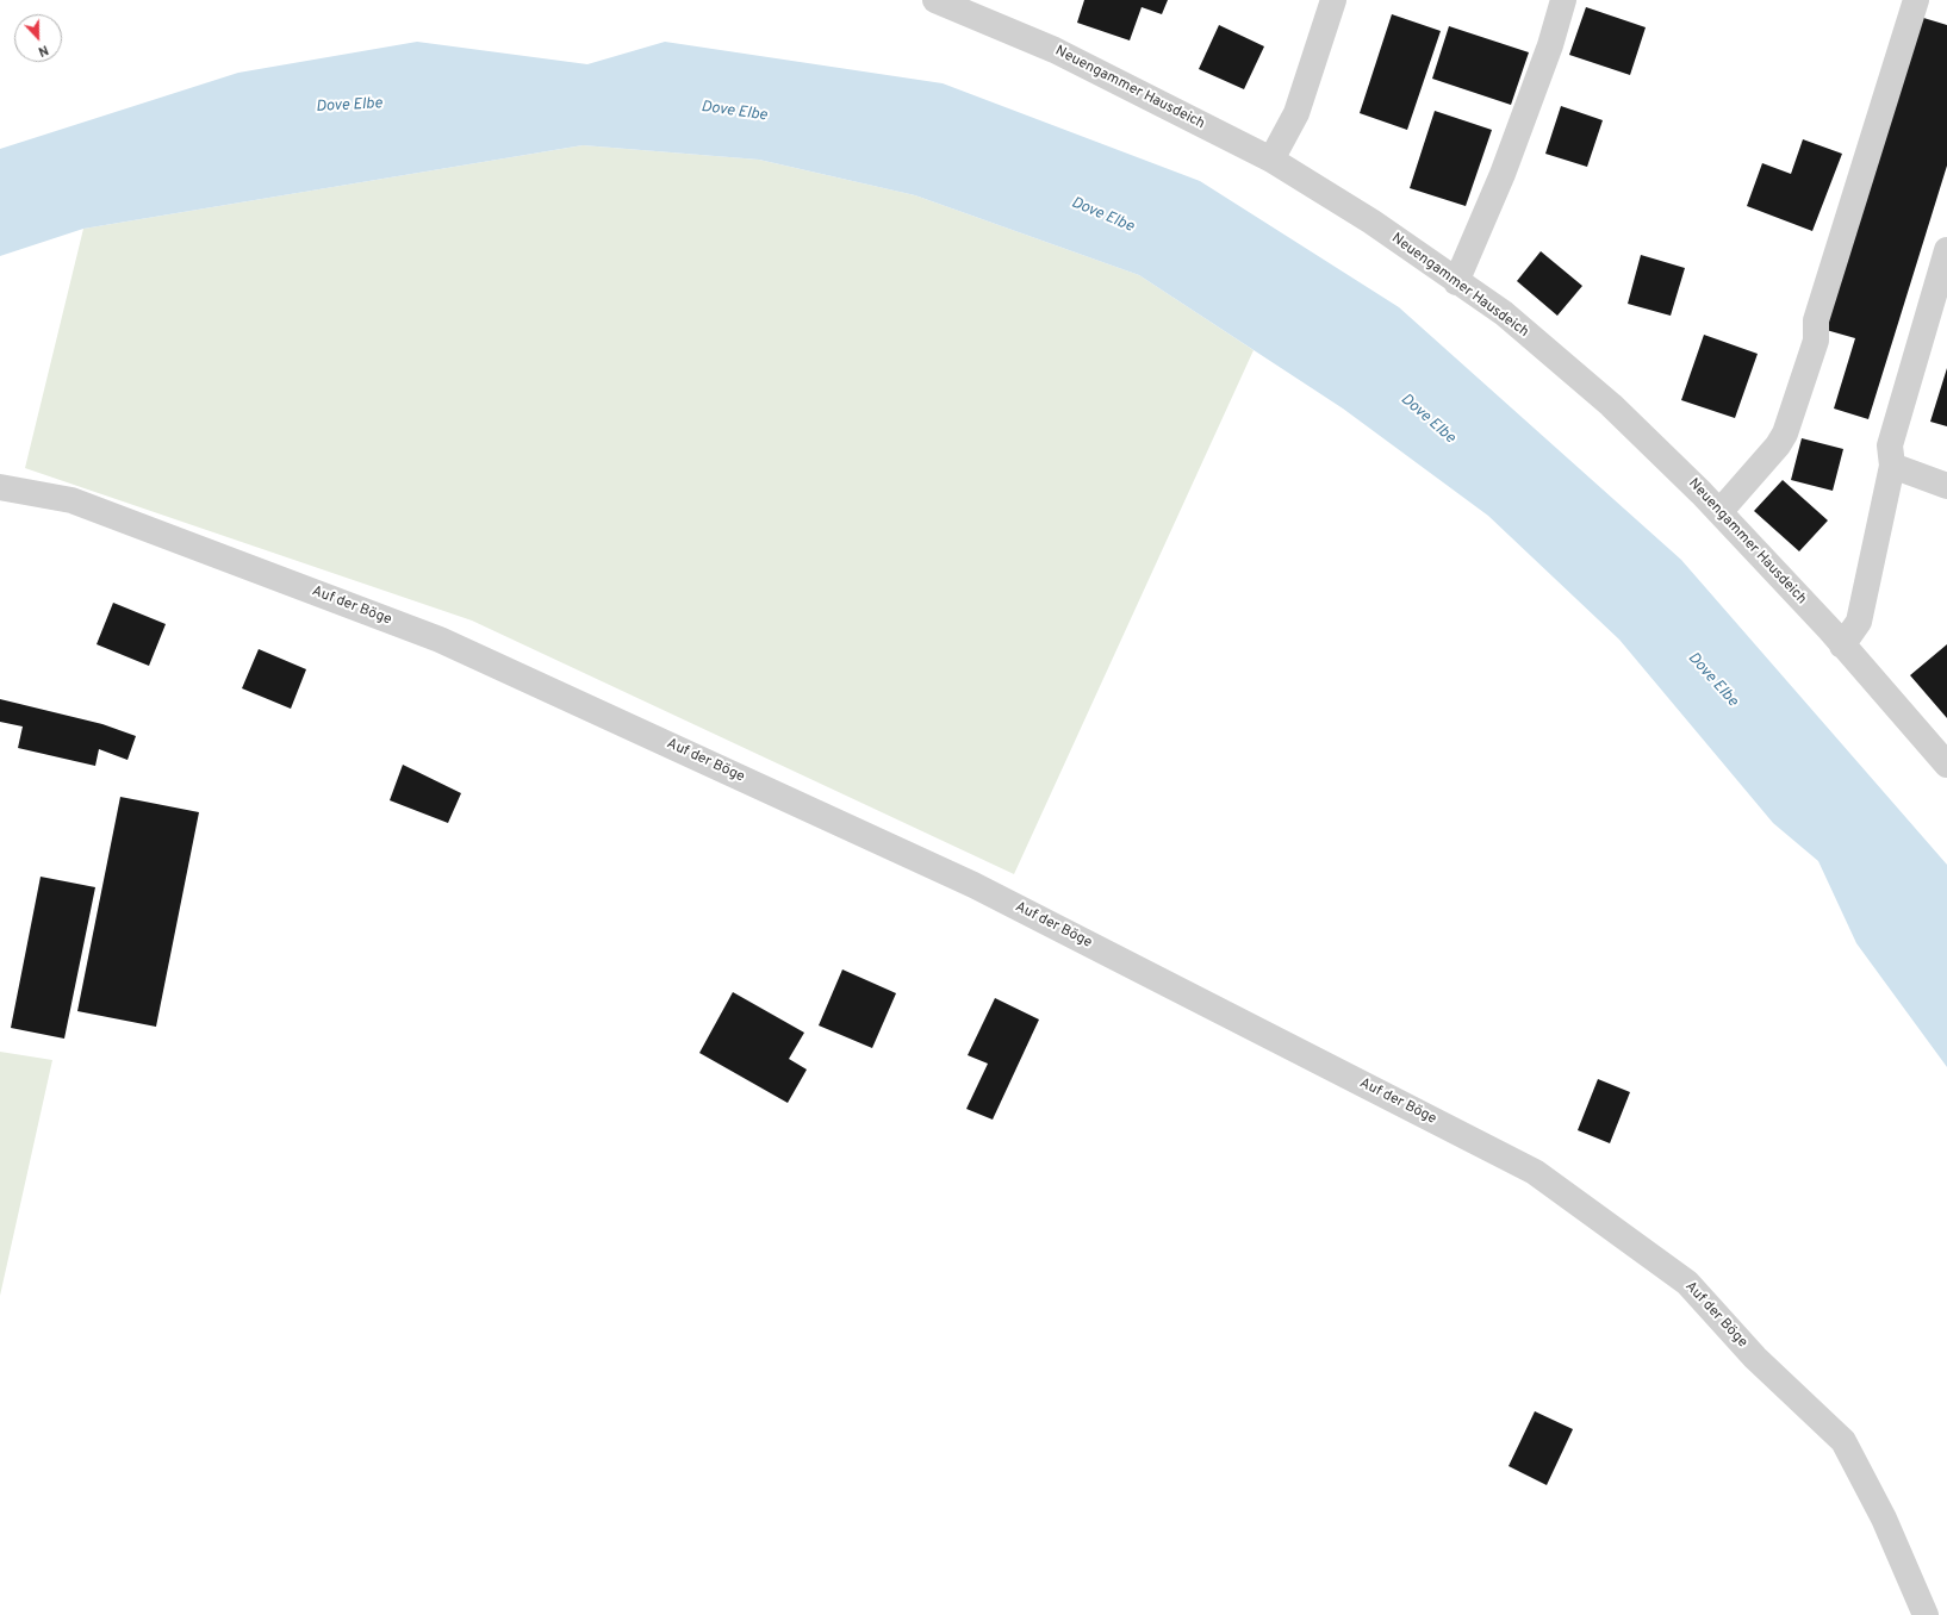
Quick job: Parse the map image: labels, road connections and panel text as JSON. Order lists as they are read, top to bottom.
{
  "streets": {
    "street": ["Neuengammer Hausdeich", "Auf der Böge"]
  },
  "water": ["Dove Elbe"],
  "north": "bottom"
}
